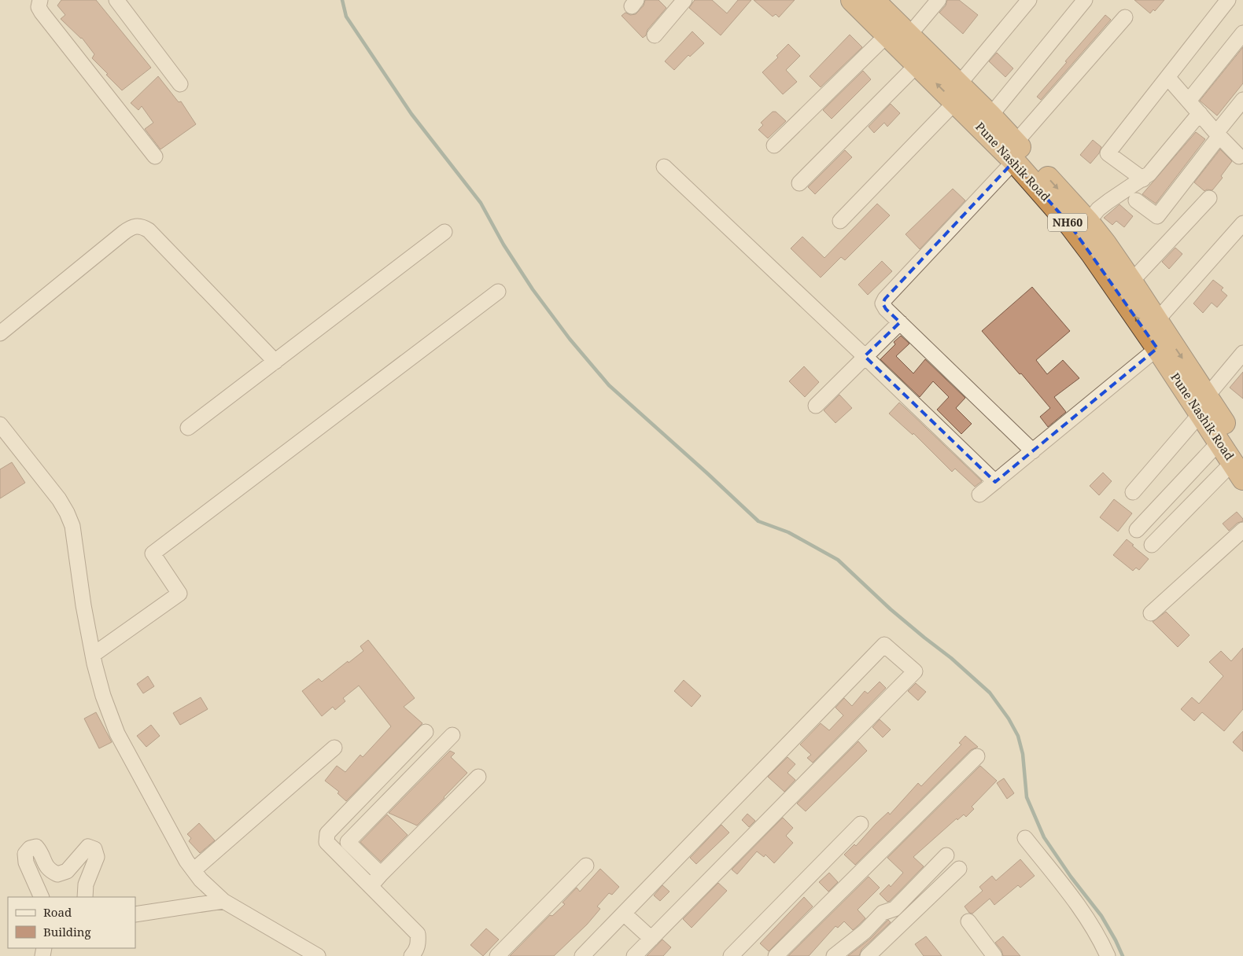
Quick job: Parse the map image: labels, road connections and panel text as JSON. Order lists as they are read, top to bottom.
{
  "streets": {
    "highway": ["Pune Nashik Road", "NH60"]
  },
  "legend": ["Road", "Building"]
}
